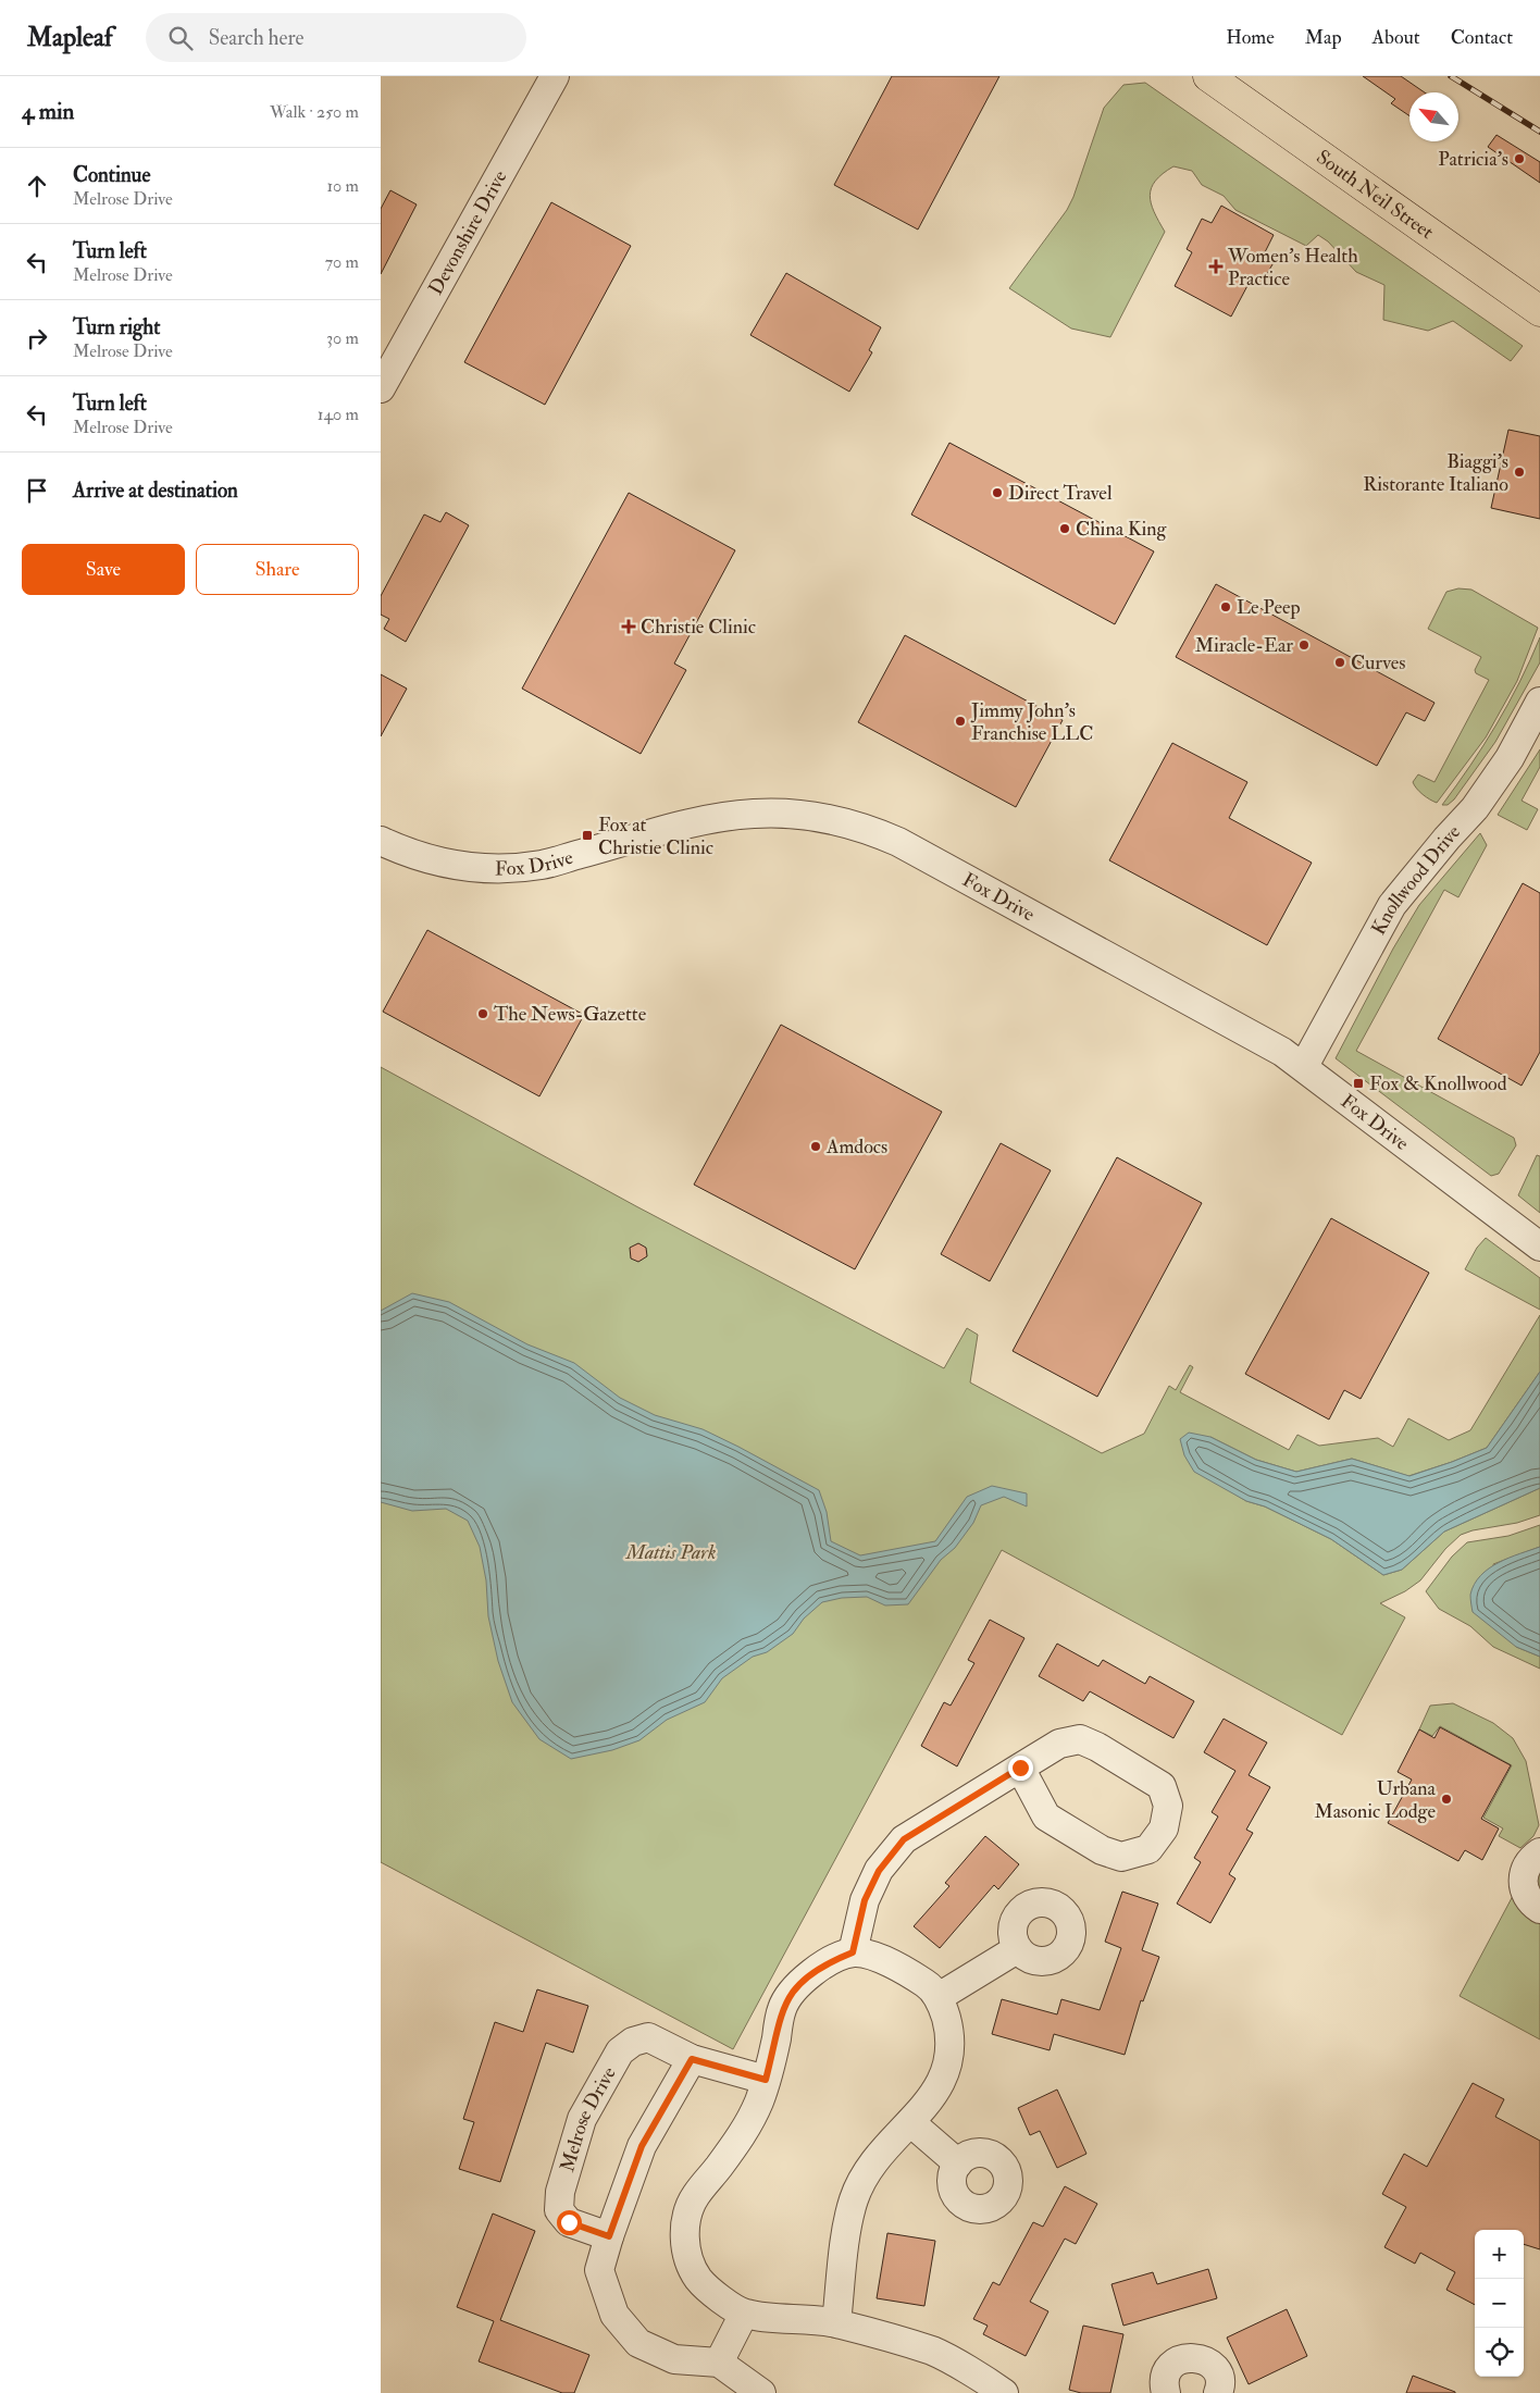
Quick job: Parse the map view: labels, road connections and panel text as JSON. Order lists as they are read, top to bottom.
{
  "streets": {
    "main road": ["South Neil Street"],
    "street": [
      "Devonshire Drive",
      "Fox Drive",
      "Knollwood Drive",
      "Melrose Drive"
    ]
  },
  "crossings": [
    ["Fox Drive", "Knollwood Drive"]
  ],
  "parks": ["Mattis Park"],
  "places": {
    "other": [
      "Patricia's",
      "Biaggi's Ristorante Italiano",
      "Direct Travel",
      "China King",
      "Le Peep",
      "Miracle-Ear",
      "Curves",
      "Jimmy John's Franchise LLC",
      "The News-Gazette",
      "Amdocs",
      "Urbana Masonic Lodge"
    ],
    "health": ["Women's Health Practice", "Christie Clinic"],
    "transit": ["Fox at Christie Clinic", "Fox & Knollwood"]
  },
  "north": "top left",
  "page": {
    "header": "Mapleaf",
    "search": "Search here",
    "nav": [
      "Home",
      "Map",
      "About",
      "Contact"
    ],
    "heading": ["4 min", "Walk · 250 m"],
    "list": [
      ["Continue", "Melrose Drive", "10 m"],
      ["Turn left", "Melrose Drive", "70 m"],
      ["Turn right", "Melrose Drive", "30 m"],
      ["Turn left", "Melrose Drive", "140 m"],
      "Arrive at destination"
    ],
    "buttons": ["Save", "Share"],
    "map_buttons": ["+", "−"]
  }
}
